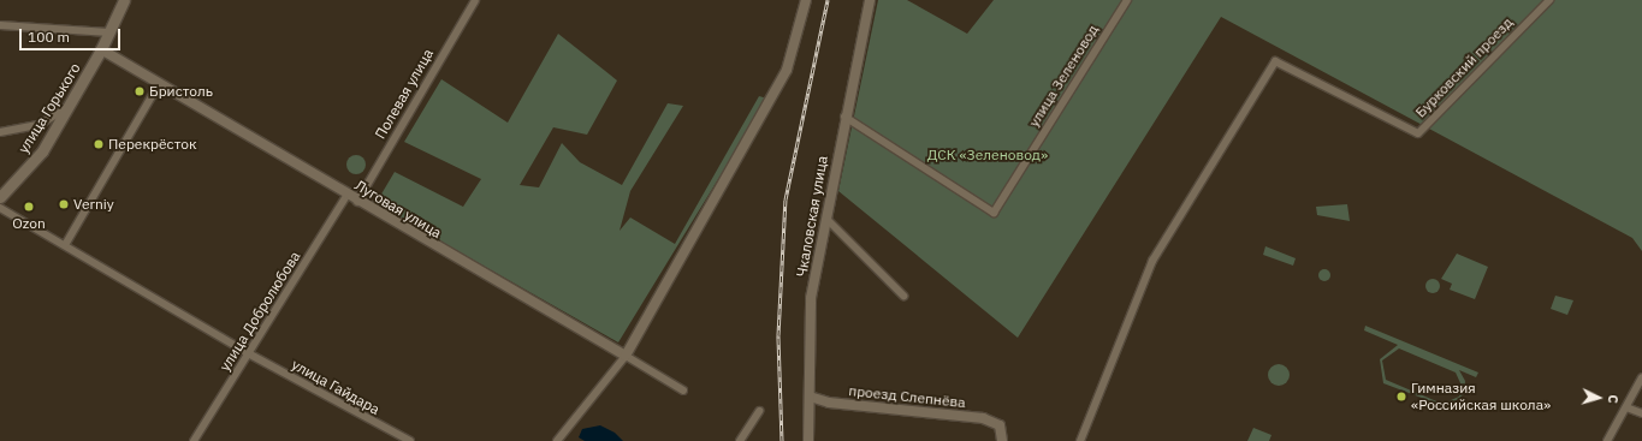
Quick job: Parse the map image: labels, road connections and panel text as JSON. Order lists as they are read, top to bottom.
{
  "streets": {
    "main road": ["улица Горького"],
    "street": [
      "Бурковский проезд",
      "улица Зеленовод",
      "Полевая улица",
      "Луговая улица",
      "Чкаловская улица",
      "улица Добролюбова",
      "улица Гайдара",
      "проезд Слепнёва"
    ]
  },
  "crossings": [
    ["улица Зеленовод", "Чкаловская улица"],
    ["Полевая улица", "Луговая улица"],
    ["улица Горького", "Луговая улица"],
    ["Луговая улица", "улица Добролюбова"],
    ["Чкаловская улица", "проезд Слепнёва"],
    ["улица Добролюбова", "улица Гайдара"]
  ],
  "parks": ["ДСК «Зеленовод»"],
  "places": [
    "Бристоль",
    "Перекрёсток",
    "Verniy",
    "Ozon",
    "Гимназия «Российская школа»"
  ],
  "scale_bar": "100 m",
  "north": "right"
}
